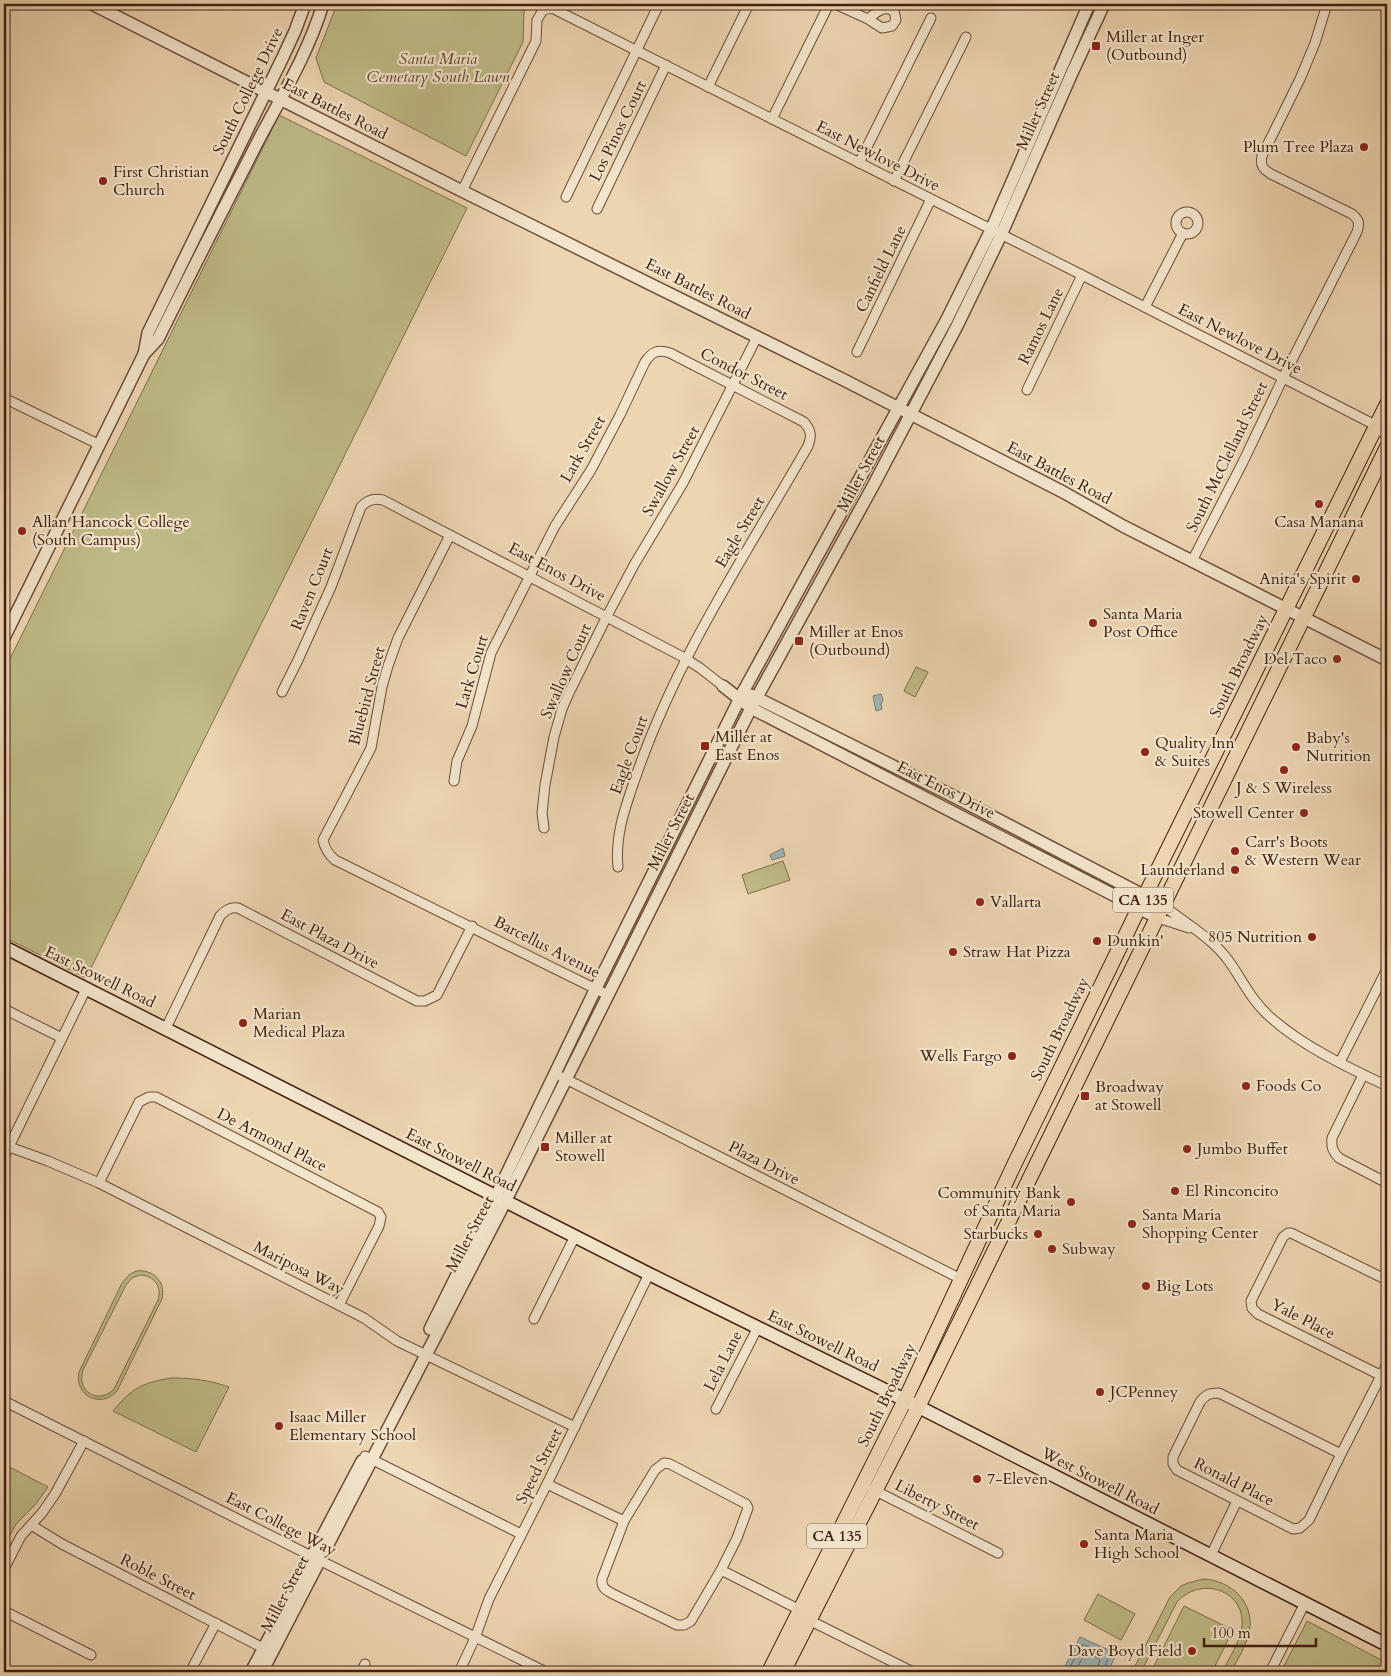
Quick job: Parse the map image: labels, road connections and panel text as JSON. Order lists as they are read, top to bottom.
{
  "streets": {
    "main road": [
      "South Broadway",
      "CA 135",
      "East Stowell Road",
      "West Stowell Road"
    ],
    "street": [
      "South College Drive",
      "East Battles Road",
      "Miller Street",
      "Los Pinos Court",
      "East Newlove Drive",
      "Canfield Lane",
      "Ramos Lane",
      "Condor Street",
      "Lark Street",
      "South McClelland Street",
      "Swallow Street",
      "Eagle Street",
      "East Enos Drive",
      "Raven Court",
      "Swallow Court",
      "Lark Court",
      "Bluebird Street",
      "Eagle Court",
      "East Plaza Drive",
      "Barcellus Avenue",
      "De Armond Place",
      "Plaza Drive",
      "Mariposa Way",
      "Yale Place",
      "Lela Lane",
      "Speed Street",
      "Ronald Place",
      "Liberty Street",
      "East College Way",
      "Roble Street"
    ]
  },
  "crossings": [
    ["South College Drive", "East Battles Road"],
    ["East Battles Road", "Miller Street"],
    ["East Battles Road", "East Newlove Drive"],
    ["East Battles Road", "South McClelland Street"],
    ["East Battles Road", "Swallow Street"],
    ["East Battles Road", "South Broadway"],
    ["Miller Street", "East Newlove Drive"],
    ["Miller Street", "East Enos Drive"],
    ["Miller Street", "Barcellus Avenue"],
    ["Miller Street", "East Stowell Road"],
    ["Miller Street", "Plaza Drive"],
    ["Miller Street", "Mariposa Way"],
    ["Miller Street", "East College Way"],
    ["Miller Street", "Roble Street"],
    ["Los Pinos Court", "East Newlove Drive"],
    ["East Newlove Drive", "Canfield Lane"],
    ["East Newlove Drive", "Ramos Lane"],
    ["East Newlove Drive", "South McClelland Street"],
    ["East Newlove Drive", "South Broadway"],
    ["Condor Street", "Lark Street"],
    ["Condor Street", "Swallow Street"],
    ["Condor Street", "Eagle Street"],
    ["Lark Street", "East Enos Drive"],
    ["Lark Street", "Lark Court"],
    ["Swallow Street", "East Enos Drive"],
    ["Swallow Street", "Swallow Court"],
    ["Eagle Street", "East Enos Drive"],
    ["Eagle Street", "Eagle Court"],
    ["East Enos Drive", "Raven Court"],
    ["East Enos Drive", "South Broadway"],
    ["East Enos Drive", "Swallow Court"],
    ["East Enos Drive", "Lark Court"],
    ["East Enos Drive", "Bluebird Street"],
    ["East Enos Drive", "Eagle Court"],
    ["South Broadway", "East Stowell Road"],
    ["South Broadway", "Plaza Drive"],
    ["South Broadway", "West Stowell Road"],
    ["South Broadway", "Liberty Street"],
    ["Bluebird Street", "East Plaza Drive"],
    ["Bluebird Street", "Barcellus Avenue"],
    ["East Plaza Drive", "Barcellus Avenue"],
    ["East Plaza Drive", "East Stowell Road"],
    ["East Stowell Road", "Lela Lane"],
    ["East Stowell Road", "Speed Street"],
    ["East Stowell Road", "West Stowell Road"],
    ["De Armond Place", "Mariposa Way"],
    ["Mariposa Way", "Speed Street"],
    ["Speed Street", "East College Way"]
  ],
  "parks": ["Santa Maria Cemetary South Lawn"],
  "places": {
    "transit": [
      "Miller at Inger (Outbound)",
      "Miller at Enos (Outbound)",
      "Miller at East Enos",
      "Broadway at Stowell",
      "Miller at Stowell"
    ],
    "other": [
      "Plum Tree Plaza",
      "First Christian Church",
      "Casa Manana",
      "Allan Hancock College (South Campus)",
      "Anita's Spirit",
      "Santa Maria Post Office",
      "Del Taco",
      "Baby's Nutrition",
      "Quality Inn & Suites",
      "J & S Wireless",
      "Stowell Center",
      "Carr's Boots & Western Wear",
      "Launderland",
      "Vallarta",
      "805 Nutrition",
      "Dunkin'",
      "Straw Hat Pizza",
      "Marian Medical Plaza",
      "Wells Fargo",
      "Foods Co",
      "Jumbo Buffet",
      "El Rinconcito",
      "Community Bank of Santa Maria",
      "Santa Maria Shopping Center",
      "Starbucks",
      "Subway",
      "Big Lots",
      "JCPenney",
      "Isaac Miller Elementary School",
      "7-Eleven",
      "Santa Maria High School",
      "Dave Boyd Field"
    ]
  },
  "scale_bar": "100 m"
}
